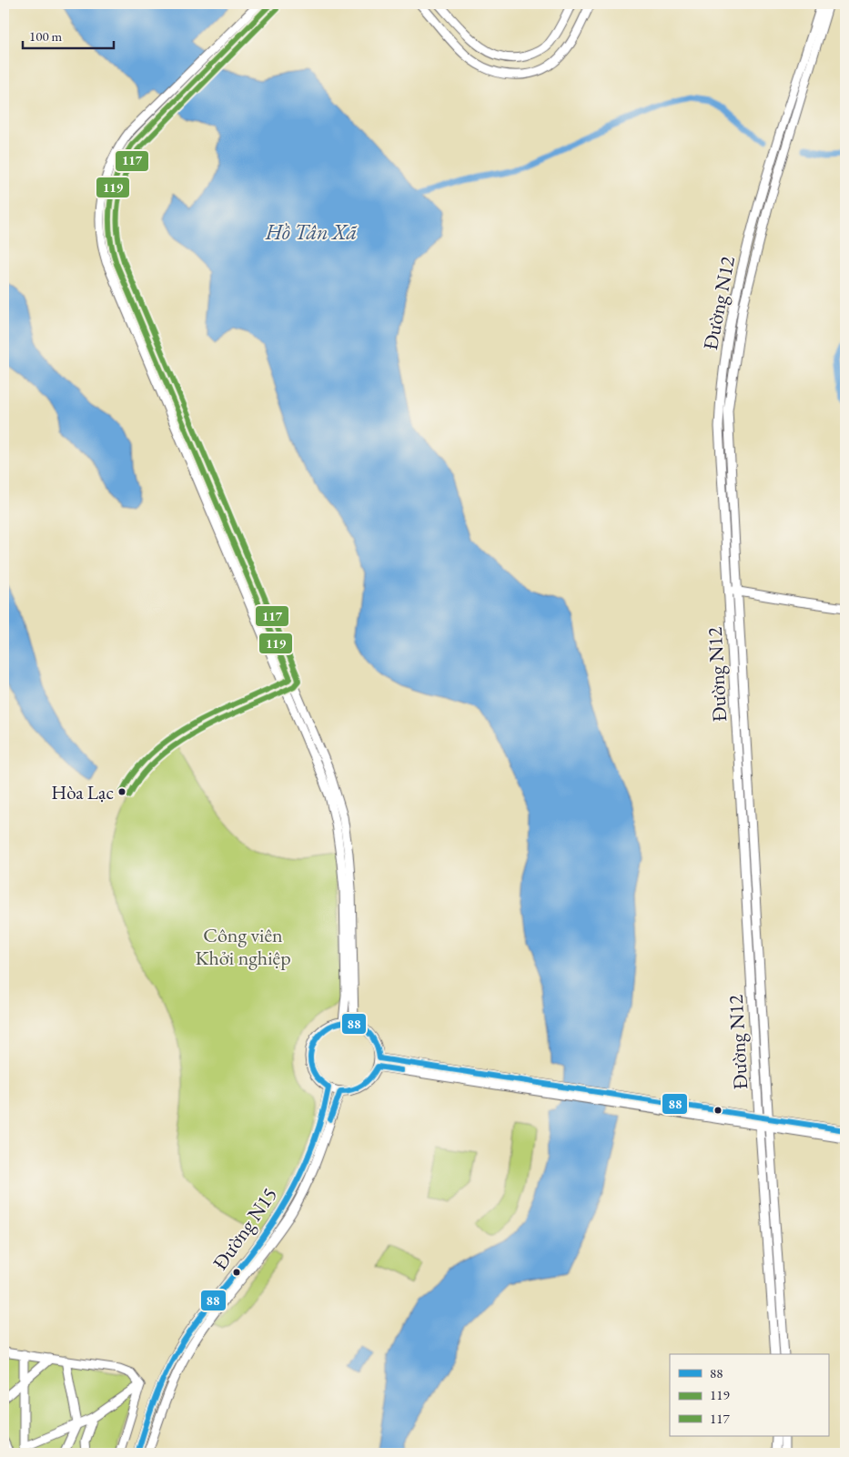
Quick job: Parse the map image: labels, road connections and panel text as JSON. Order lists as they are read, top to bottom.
{
  "streets": {
    "street": ["Đường N12", "Đường N15"]
  },
  "water": ["Hồ Tân Xã"],
  "parks": ["Công viên Khởi nghiệp"],
  "places": ["Hòa Lạc"],
  "lines": ["transit line 119", "transit line 117", "transit line 88"],
  "legend": ["88", "119", "117"],
  "scale_bar": "100 m"
}
